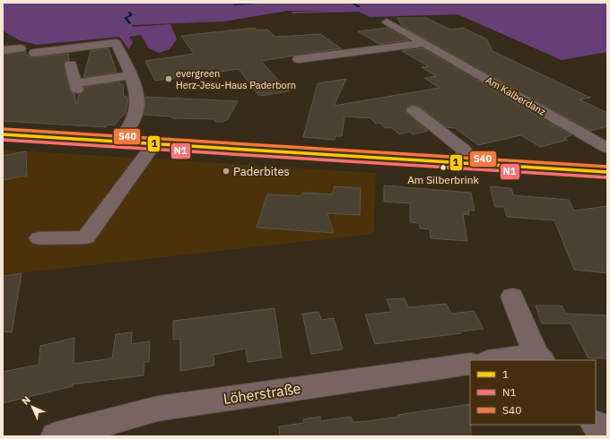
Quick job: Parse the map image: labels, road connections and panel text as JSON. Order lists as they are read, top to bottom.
{
  "streets": {
    "street": ["Am Kalberdanz", "Löherstraße"]
  },
  "places": ["evergreen Herz-Jesu-Haus Paderborn", "Am Silberbrink", "Paderbites"],
  "lines": ["transit line S40", "transit line 1", "transit line N1"],
  "legend": ["1", "N1", "S40"],
  "north": "top left"
}
